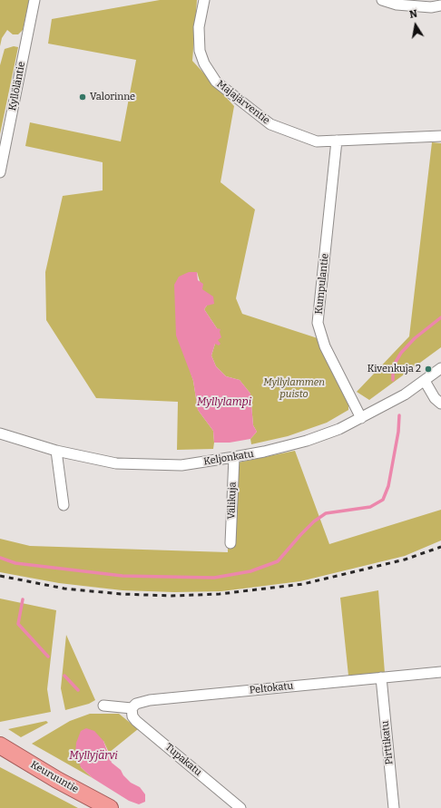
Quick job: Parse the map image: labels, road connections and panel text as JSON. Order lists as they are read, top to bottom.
{
  "streets": {
    "highway": ["Keuruuntie"],
    "street": [
      "Kyllöläntie",
      "Majajärventie",
      "Kumpulantie",
      "Keljonkatu",
      "Välikuja",
      "Peltokatu",
      "Pirttikatu",
      "Tupakatu"
    ]
  },
  "crossings": [
    ["Majajärventie", "Kumpulantie"],
    ["Kumpulantie", "Keljonkatu"],
    ["Keljonkatu", "Välikuja"],
    ["Peltokatu", "Pirttikatu"],
    ["Peltokatu", "Tupakatu"]
  ],
  "water": ["Myllylampi", "Myllyjärvi"],
  "parks": ["Myllylammen puisto"],
  "places": ["Valorinne", "Kivenkuja 2"],
  "north": "top"
}
